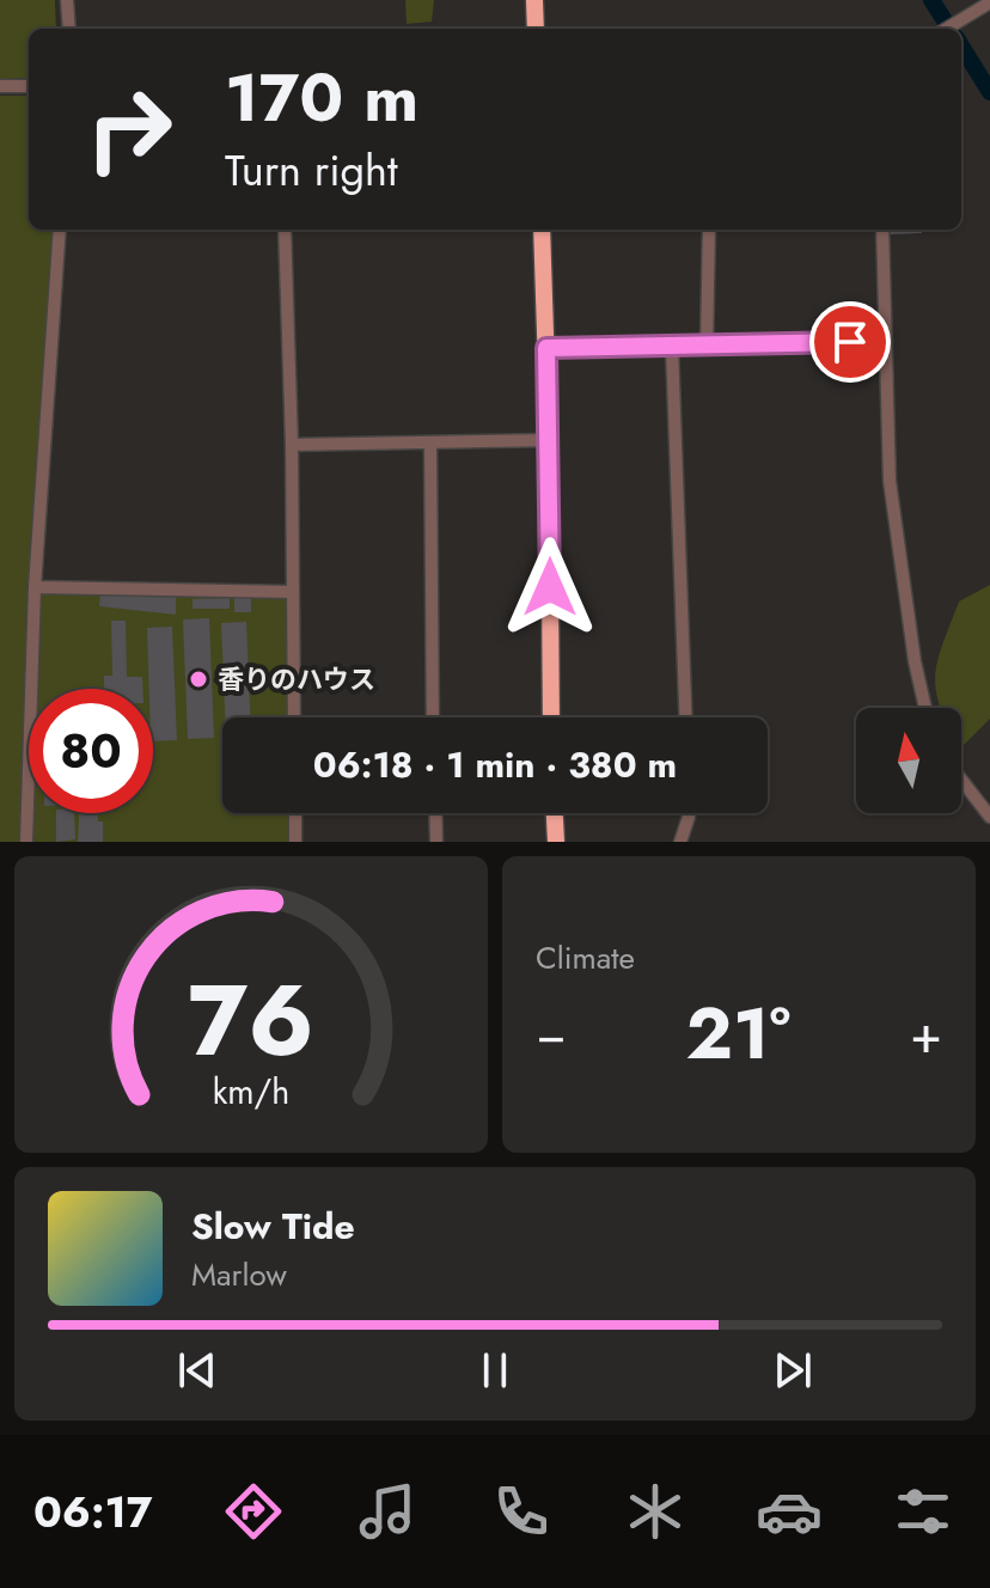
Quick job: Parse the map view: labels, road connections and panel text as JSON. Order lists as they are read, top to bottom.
{
  "places": ["香りのハウス"],
  "north": "top",
  "page": {
    "turn": ["170 m", "Turn right"],
    "limit": "80",
    "trip": "06:18 · 1 min · 380 m",
    "tile": "Climate",
    "heat": ["−", "21°", "+"],
    "song": ["Slow Tide", "Marlow"],
    "tabs": "06:17",
    "gauge": ["76", "km/h"]
  }
}
